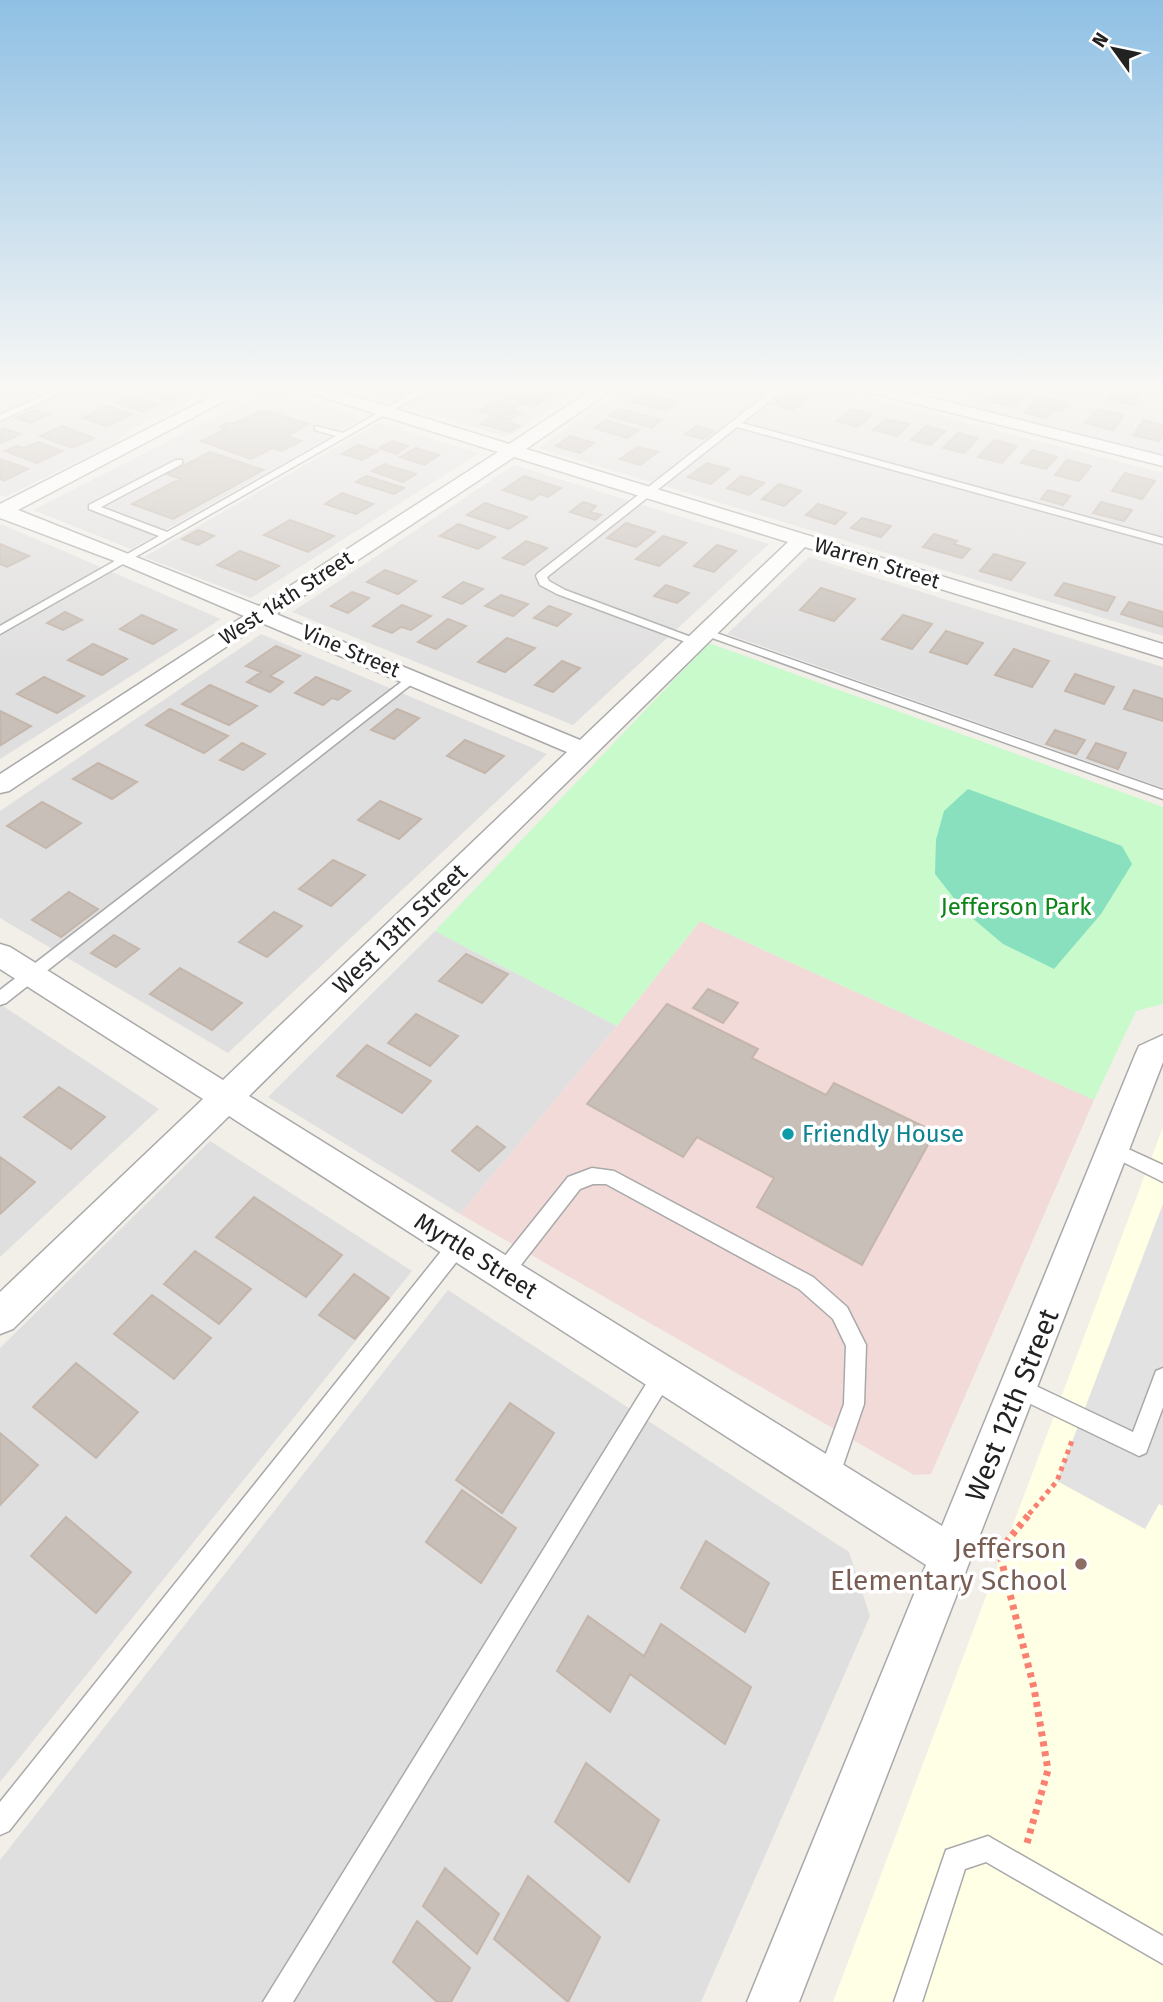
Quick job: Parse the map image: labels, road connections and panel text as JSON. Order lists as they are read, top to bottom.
{
  "streets": {
    "street": [
      "Warren Street",
      "West 14th Street",
      "Vine Street",
      "West 13th Street",
      "Myrtle Street",
      "West 12th Street"
    ]
  },
  "crossings": [
    ["Warren Street", "West 13th Street"],
    ["West 14th Street", "Vine Street"],
    ["Vine Street", "West 13th Street"],
    ["West 13th Street", "Myrtle Street"],
    ["Myrtle Street", "West 12th Street"]
  ],
  "parks": ["Jefferson Park"],
  "places": ["Friendly House", "Jefferson Elementary School"],
  "north": "top left"
}
